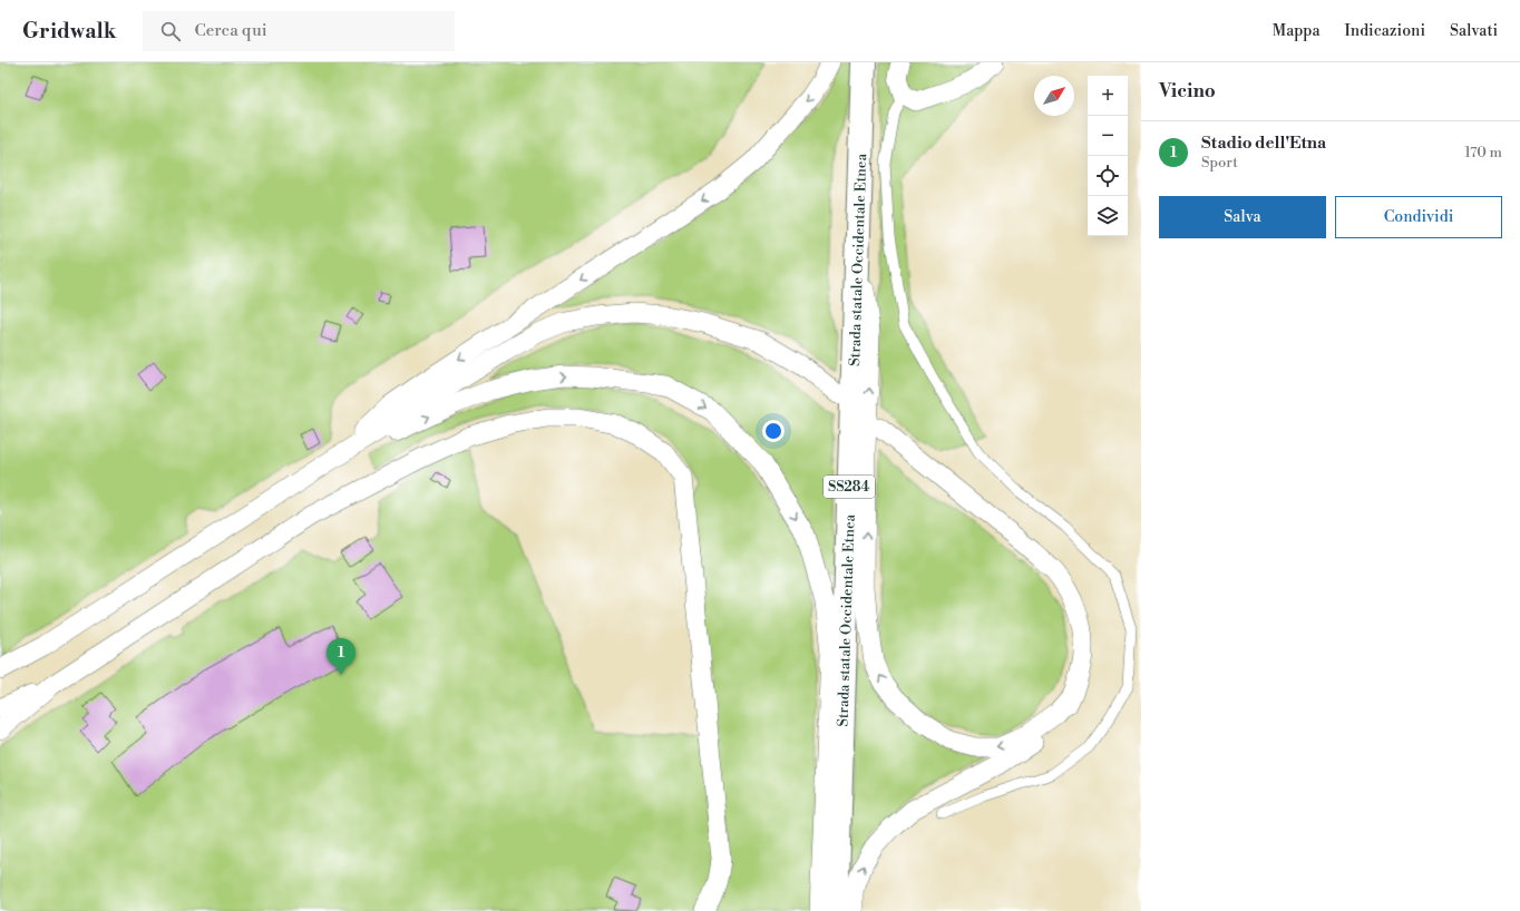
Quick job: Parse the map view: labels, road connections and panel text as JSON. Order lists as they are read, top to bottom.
{
  "streets": {
    "main road": ["Strada statale Occidentale Etnea", "SS284"]
  },
  "north": "top right",
  "page": {
    "header": "Gridwalk",
    "search": "Cerca qui",
    "nav": ["Mappa", "Indicazioni", "Salvati"],
    "heading": "Vicino",
    "map_buttons": ["+", "−"],
    "list": [
      {
        "mark": "1",
        "name": "Stadio dell'Etna",
        "note": "Sport",
        "value": "170 m"
      }
    ],
    "buttons": ["Salva", "Condividi"],
    "pins": "1"
  }
}
